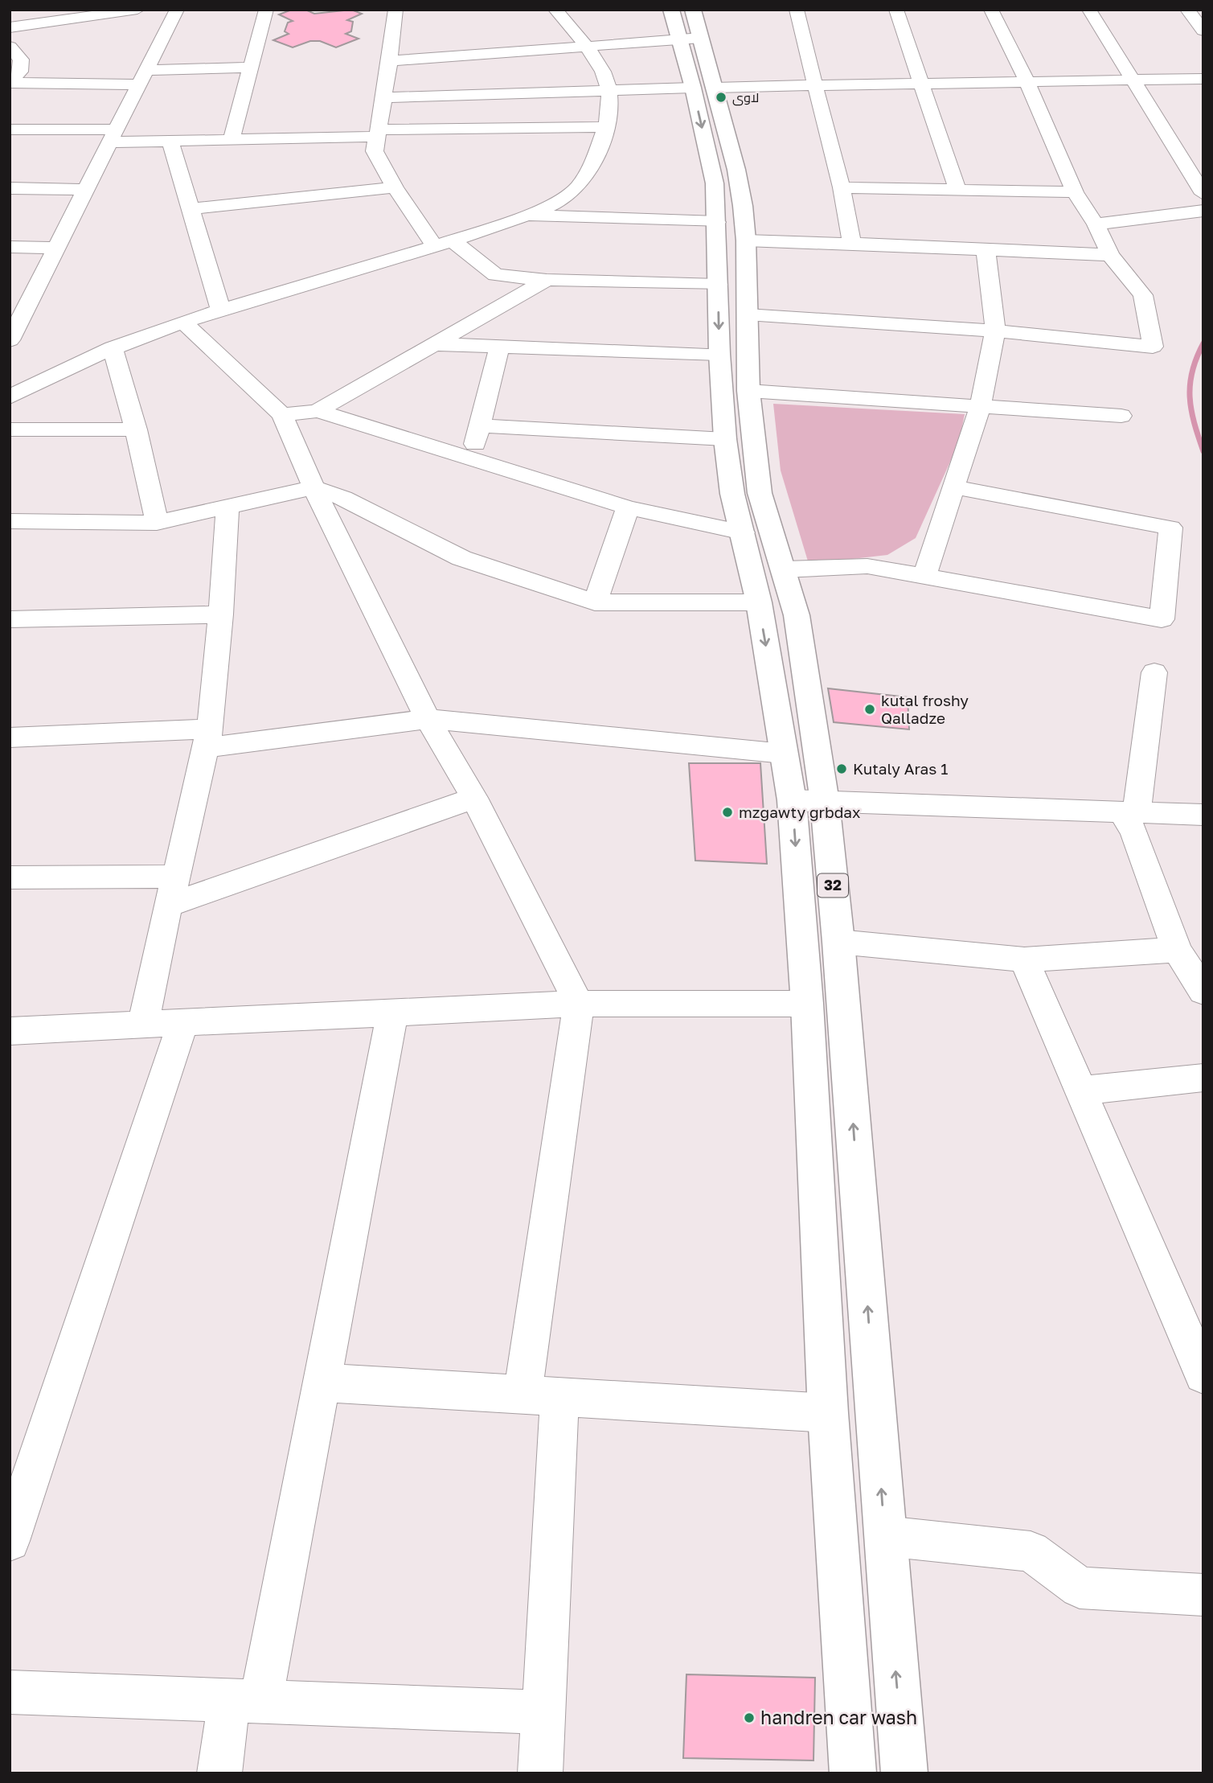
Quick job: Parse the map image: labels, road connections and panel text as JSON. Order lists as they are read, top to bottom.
{
  "streets": {
    "main road": ["32"]
  },
  "places": [
    "لاوی",
    "kutal froshy Qalladze",
    "Kutaly Aras 1",
    "mzgawty grbdax",
    "handren car wash"
  ]
}
